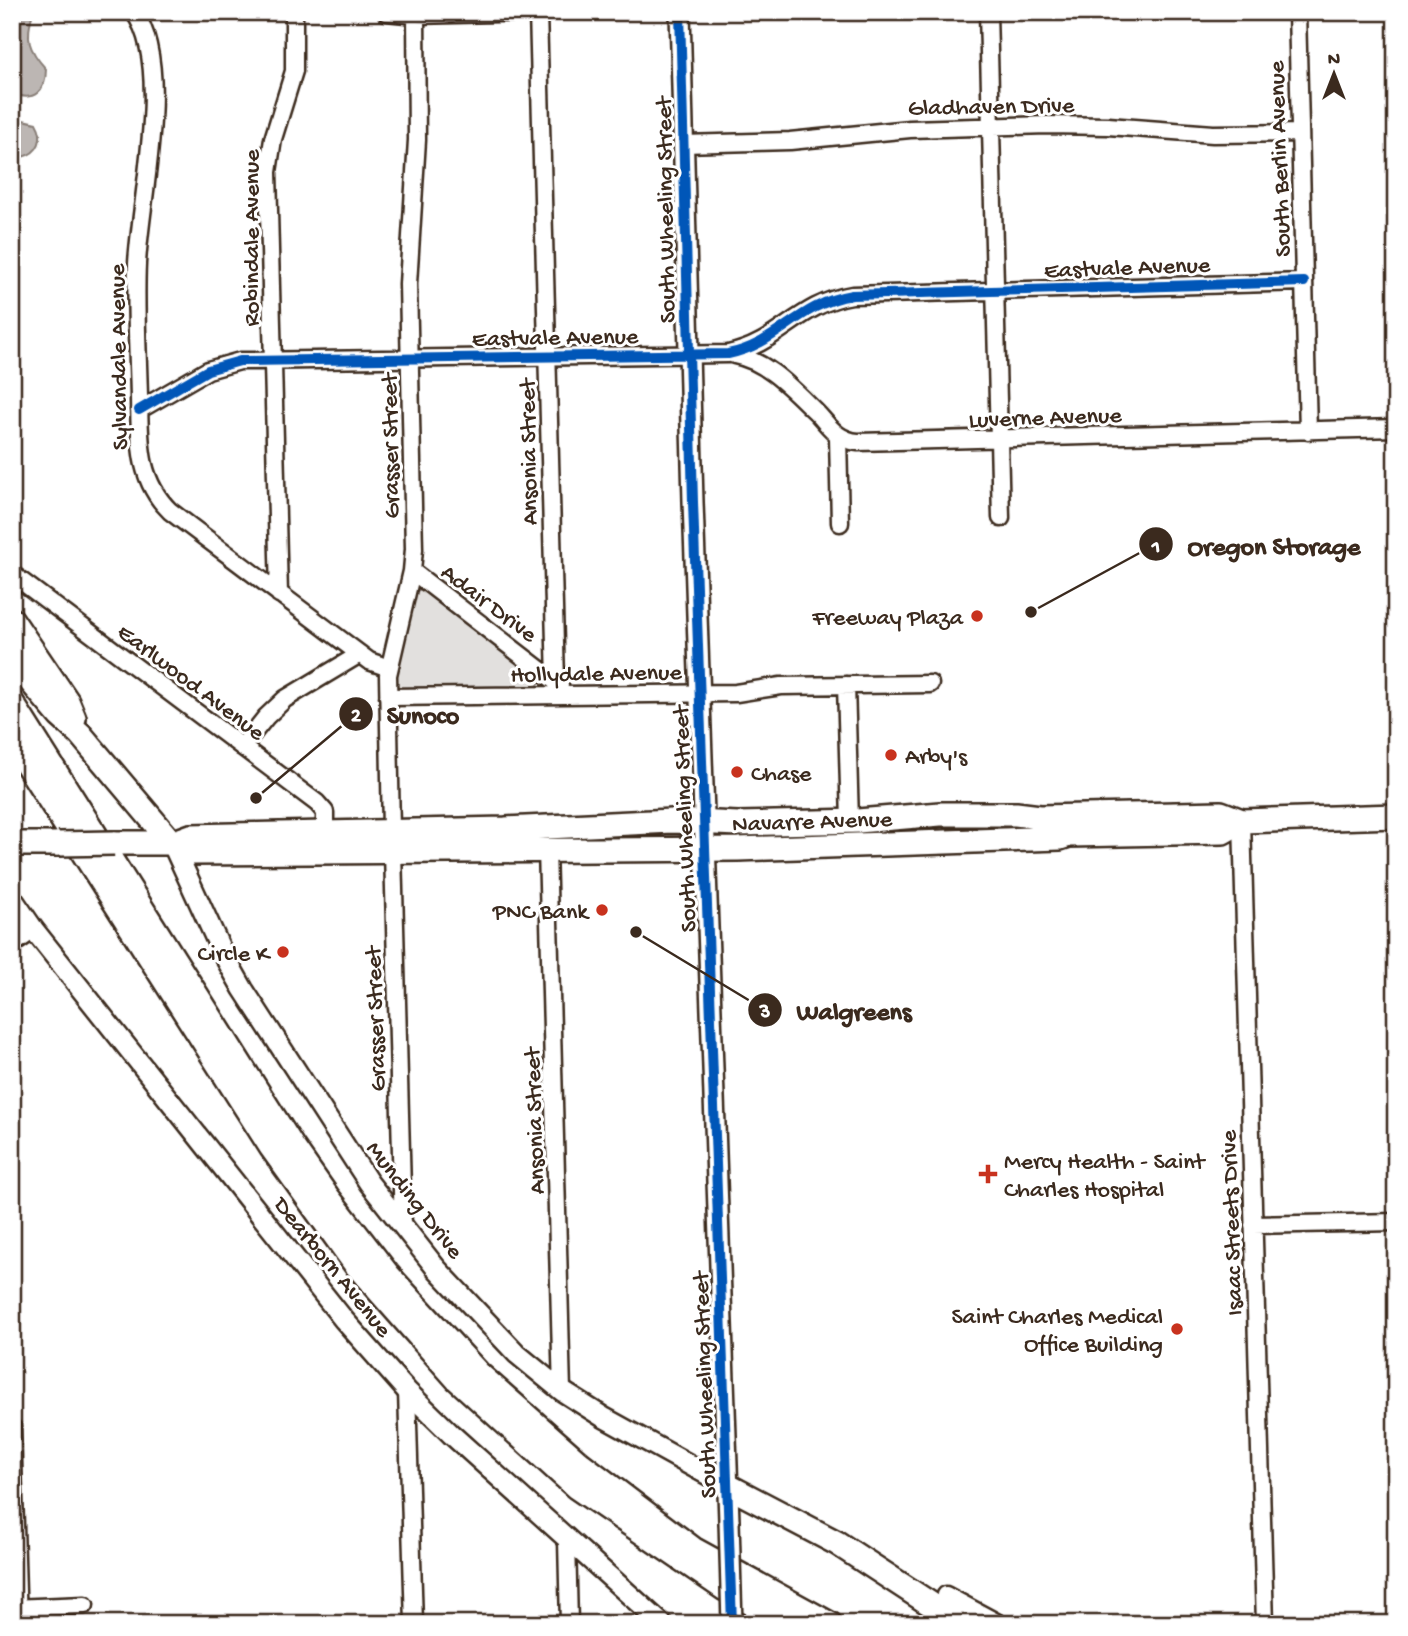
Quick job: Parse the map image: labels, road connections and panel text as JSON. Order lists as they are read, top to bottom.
{
  "streets": {
    "highway": ["Navarre Avenue"],
    "main road": ["South Wheeling Street", "Munding Drive", "Dearborn Avenue"],
    "street": [
      "Gladhaven Drive",
      "South Berlin Avenue",
      "Robindale Avenue",
      "Eastvale Avenue",
      "Sylvandale Avenue",
      "Luverne Avenue",
      "Grasser Street",
      "Ansonia Street",
      "Adair Drive",
      "Hollydale Avenue",
      "Earlwood Avenue",
      "Isaac Streets Drive"
    ]
  },
  "crossings": [
    ["Gladhaven Drive", "South Berlin Avenue"],
    ["Gladhaven Drive", "South Wheeling Street"],
    ["South Berlin Avenue", "Eastvale Avenue"],
    ["South Berlin Avenue", "Luverne Avenue"],
    ["South Wheeling Street", "Eastvale Avenue"],
    ["South Wheeling Street", "Hollydale Avenue"],
    ["South Wheeling Street", "Navarre Avenue"],
    ["South Wheeling Street", "Munding Drive"],
    ["Robindale Avenue", "Eastvale Avenue"],
    ["Robindale Avenue", "Sylvandale Avenue"],
    ["Eastvale Avenue", "Sylvandale Avenue"],
    ["Eastvale Avenue", "Grasser Street"],
    ["Eastvale Avenue", "Ansonia Street"],
    ["Sylvandale Avenue", "Grasser Street"],
    ["Grasser Street", "Adair Drive"],
    ["Grasser Street", "Hollydale Avenue"],
    ["Grasser Street", "Navarre Avenue"],
    ["Grasser Street", "Munding Drive"],
    ["Ansonia Street", "Adair Drive"],
    ["Ansonia Street", "Navarre Avenue"],
    ["Ansonia Street", "Munding Drive"],
    ["Adair Drive", "Hollydale Avenue"],
    ["Earlwood Avenue", "Navarre Avenue"],
    ["Navarre Avenue", "Munding Drive"],
    ["Navarre Avenue", "Isaac Streets Drive"]
  ],
  "places": {
    "other": [
      "Oregon Storage",
      "Freeway Plaza",
      "Arby's",
      "Chase",
      "Sunoco",
      "PNC Bank",
      "Walgreens",
      "Circle K",
      "Saint Charles Medical Office Building"
    ],
    "health": ["Mercy Health - Saint Charles Hospital"]
  },
  "north": "top"
}
